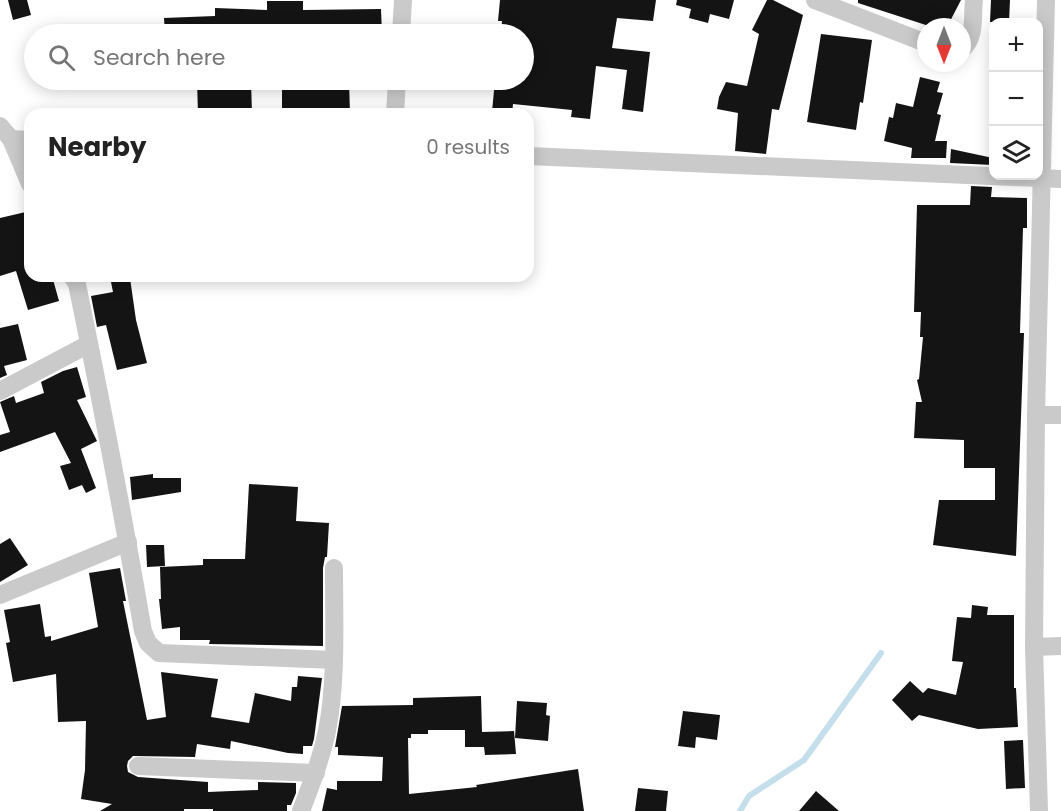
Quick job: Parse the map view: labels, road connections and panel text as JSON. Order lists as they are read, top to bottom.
{
  "north": "bottom",
  "page": {
    "map_buttons": ["+", "−"],
    "search": "Search here",
    "heading": ["Nearby", "0 results"]
  }
}
